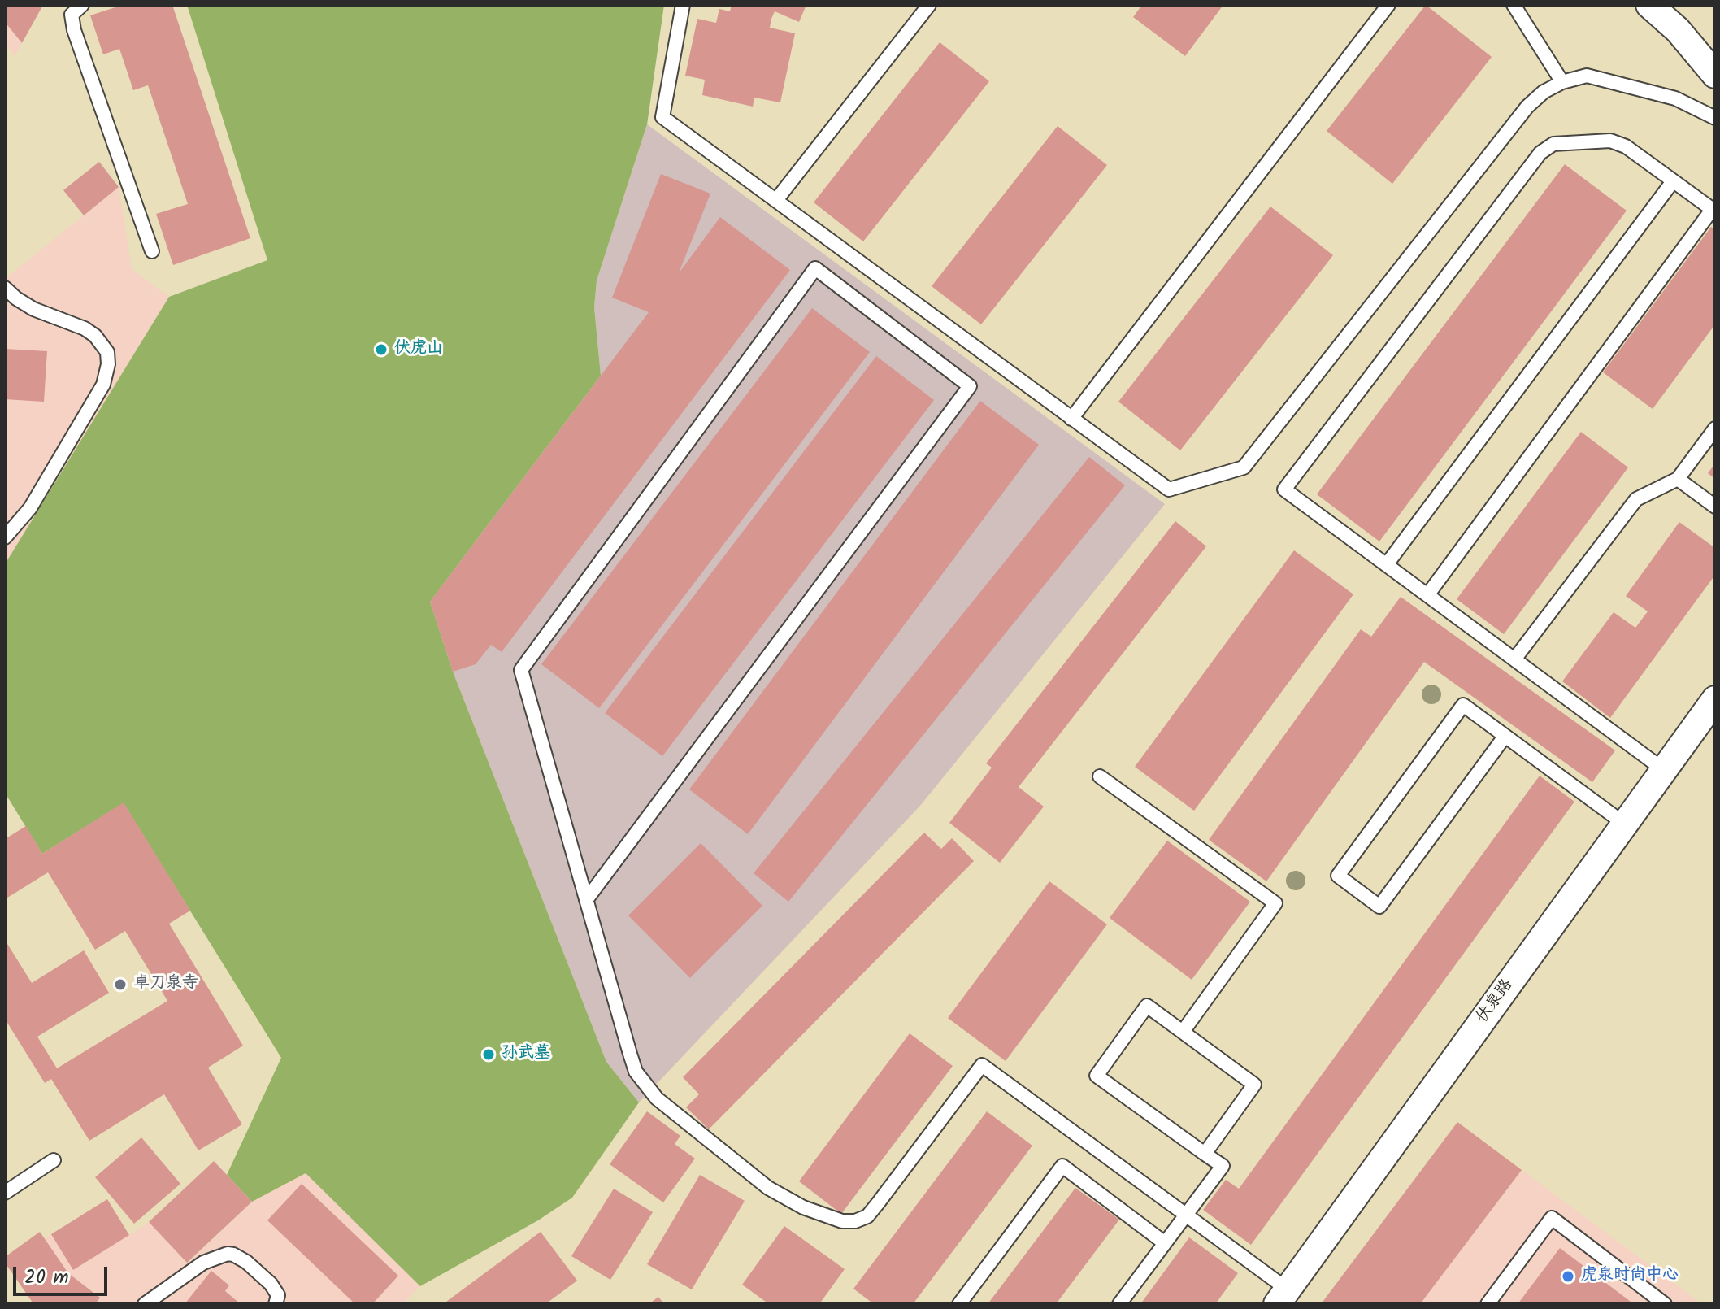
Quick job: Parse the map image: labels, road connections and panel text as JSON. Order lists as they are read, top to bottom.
{
  "streets": {
    "street": ["伏泉路"]
  },
  "places": [
    "伏虎山",
    "卓刀泉寺",
    "孙武墓",
    "虎泉时尚中心"
  ],
  "scale_bar": "20 m"
}
